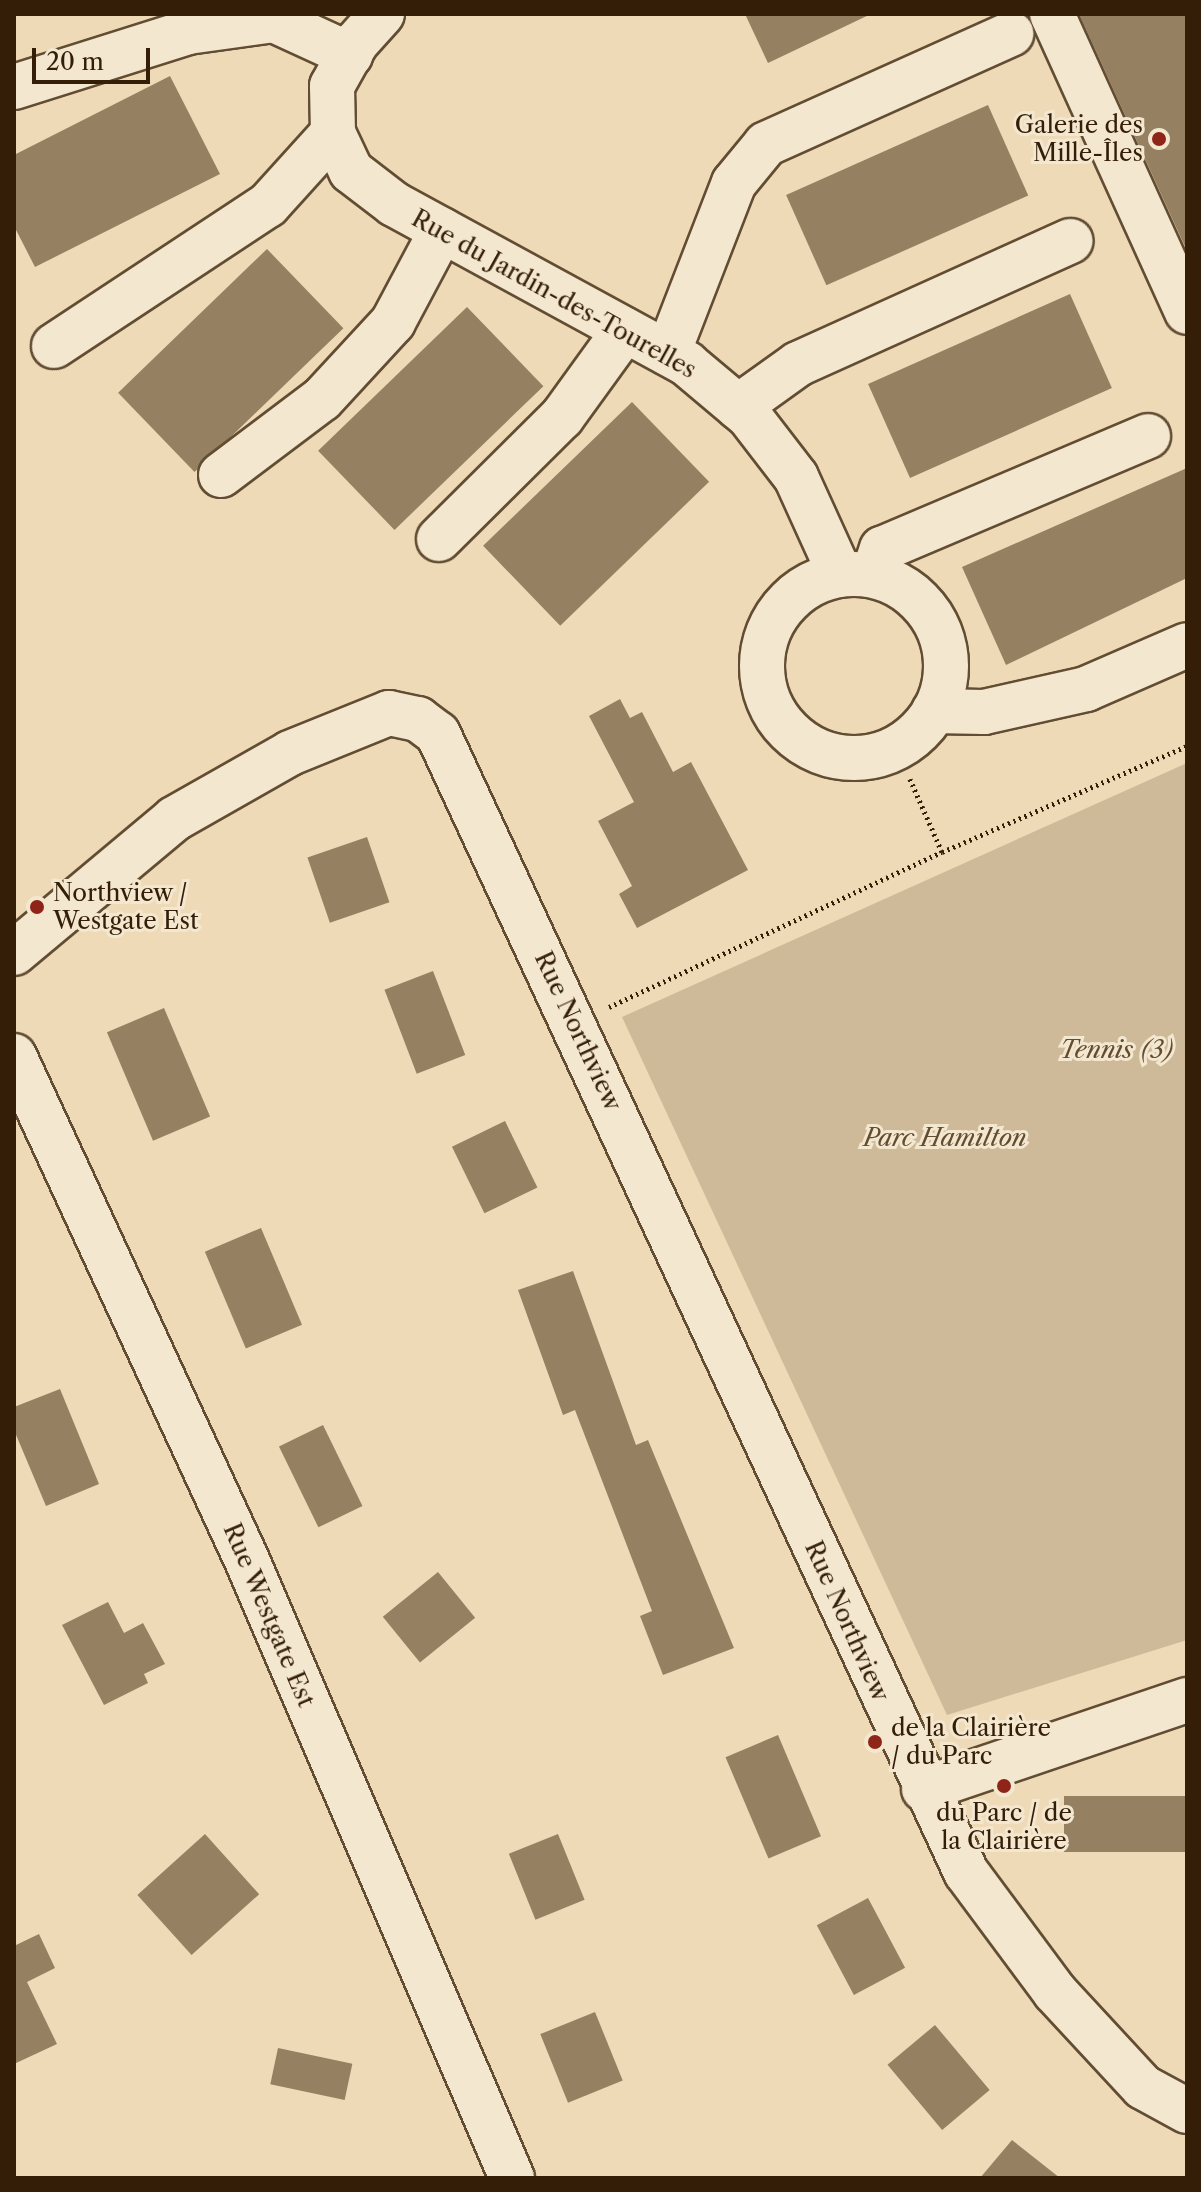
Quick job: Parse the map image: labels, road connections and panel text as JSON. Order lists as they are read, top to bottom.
{
  "streets": {
    "street": ["Rue du Jardin-des-Tourelles", "Rue Northview", "Rue Westgate Est"]
  },
  "parks": ["Tennis (3)", "Parc Hamilton"],
  "places": [
    "Galerie des Mille-Îles",
    "Northview / Westgate Est",
    "de la Clairière / du Parc",
    "du Parc / de la Clairière"
  ],
  "scale_bar": "20 m"
}
